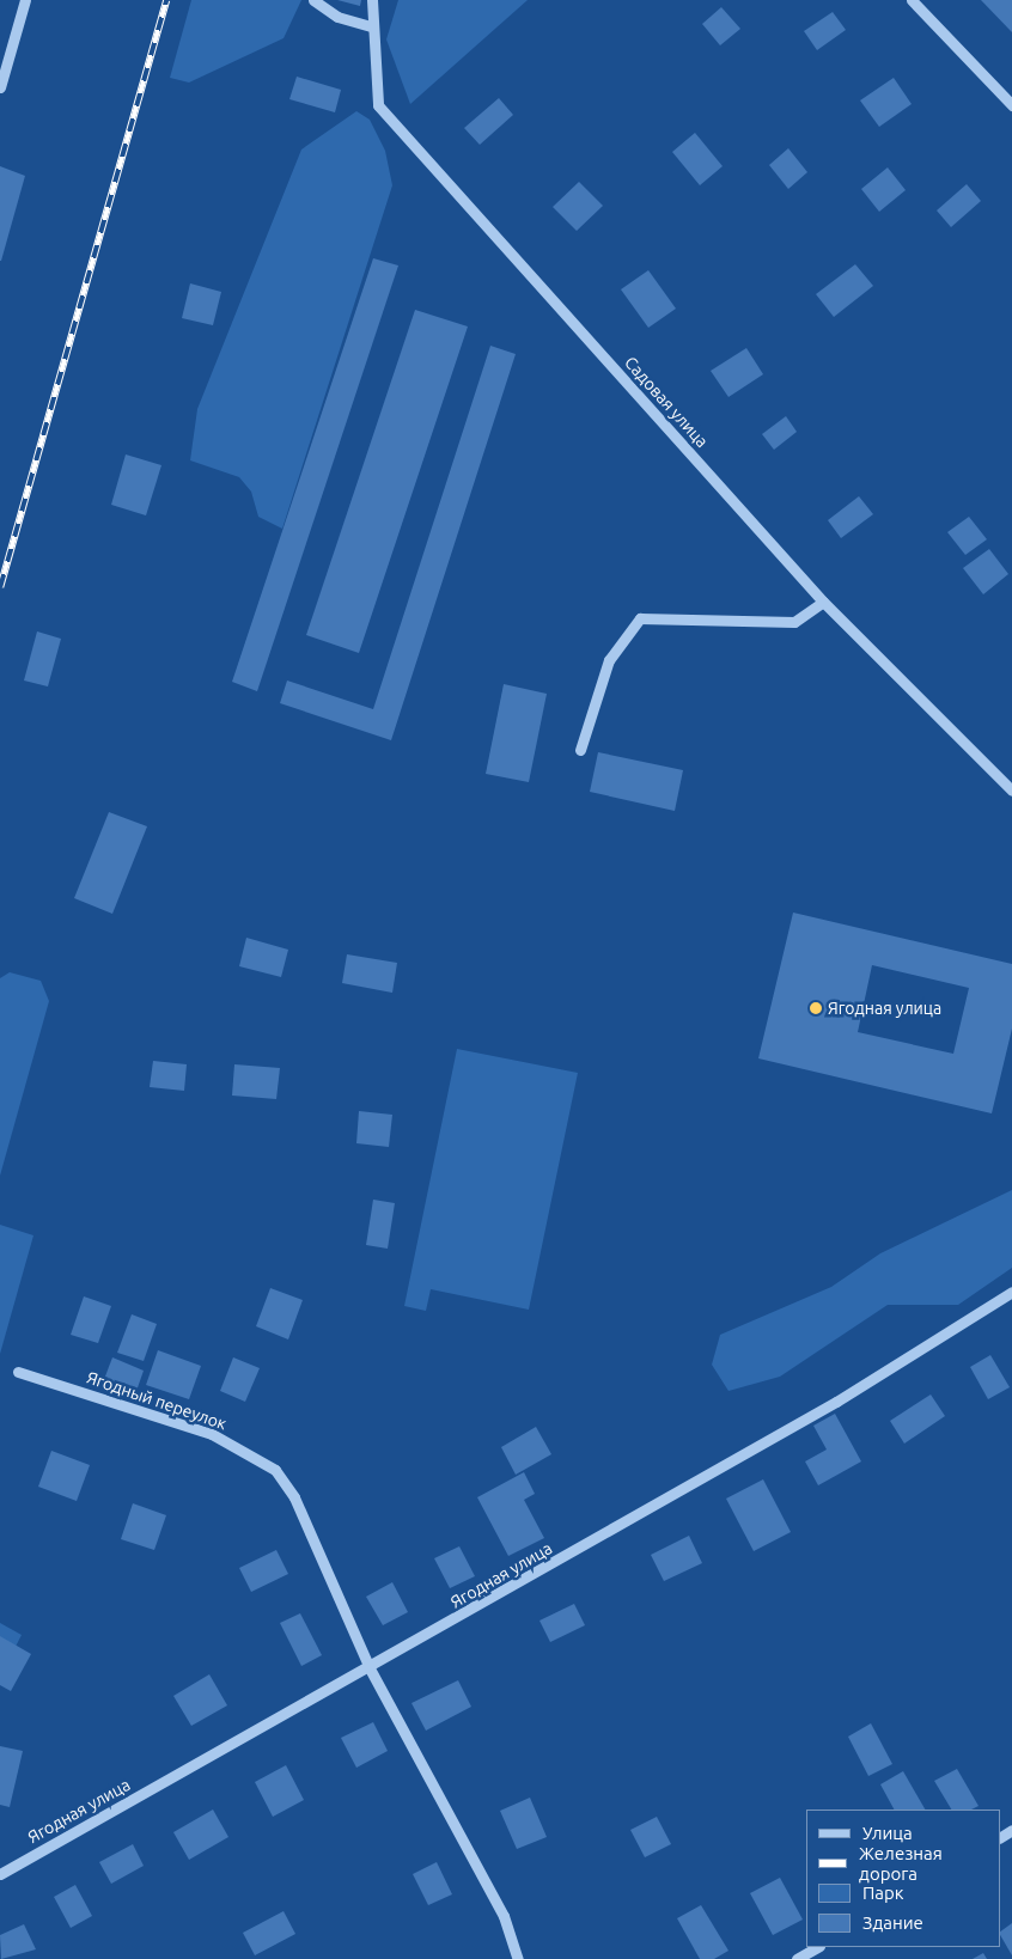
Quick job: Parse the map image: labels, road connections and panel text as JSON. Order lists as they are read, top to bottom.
{
  "streets": {
    "street": ["Садовая улица", "Ягодный переулок", "Ягодная улица"]
  },
  "crossings": [
    ["Ягодный переулок", "Ягодная улица"]
  ],
  "places": ["Ягодная улица"],
  "legend": [
    "Улица",
    "Железная дорога",
    "Парк",
    "Здание"
  ]
}
